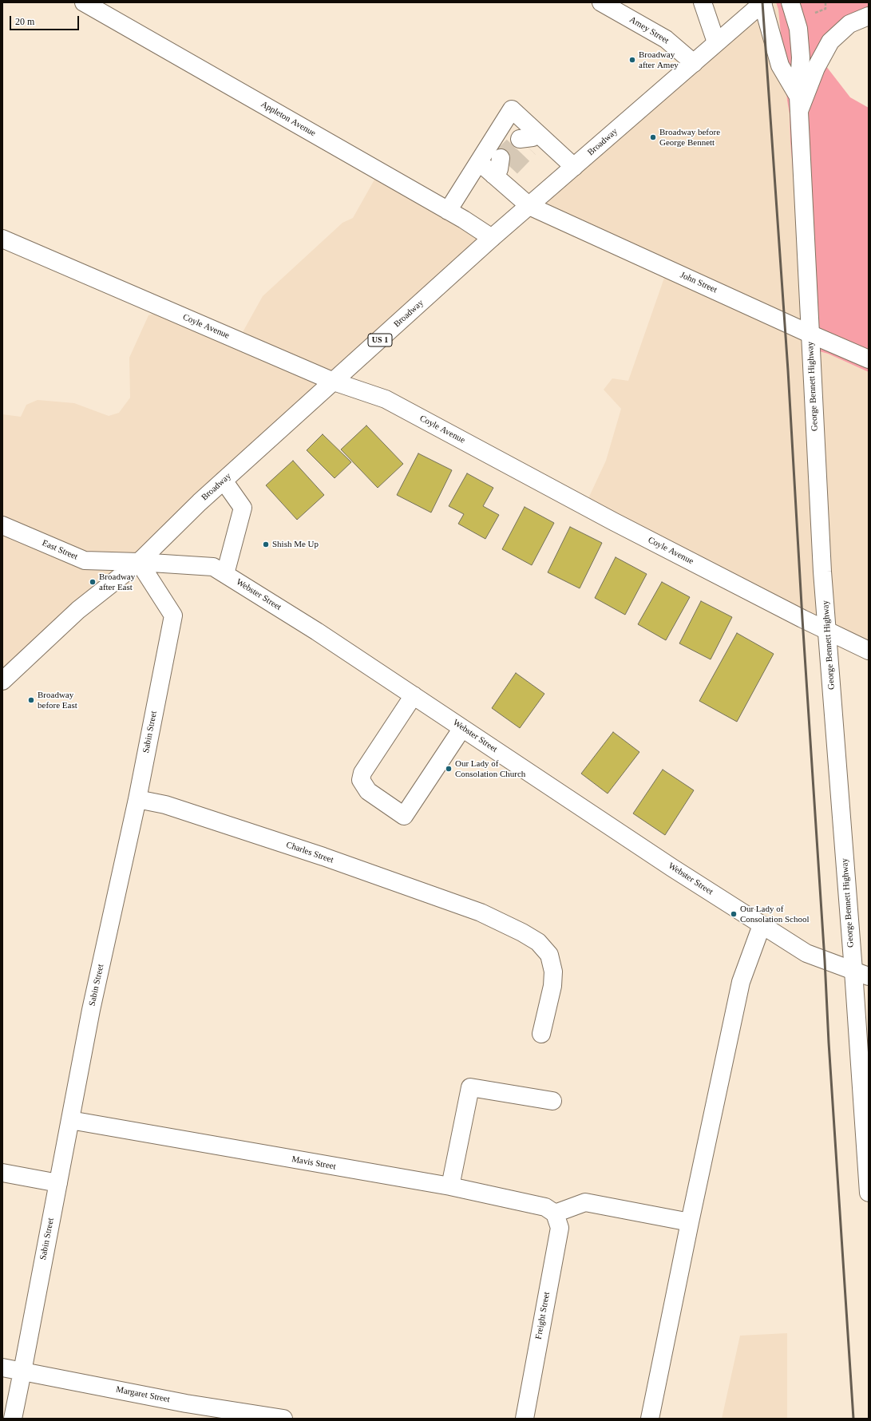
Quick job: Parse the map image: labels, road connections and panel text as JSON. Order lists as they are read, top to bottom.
{
  "streets": {
    "street": [
      "Amey Street",
      "Appleton Avenue",
      "Broadway",
      "John Street",
      "Coyle Avenue",
      "US 1",
      "George Bennett Highway",
      "East Street",
      "Webster Street",
      "Sabin Street",
      "Charles Street",
      "Mavis Street",
      "Freight Street",
      "Margaret Street"
    ]
  },
  "crossings": [
    ["Amey Street", "Broadway"],
    ["Appleton Avenue", "Broadway"],
    ["Broadway", "John Street"],
    ["Broadway", "Coyle Avenue"],
    ["Broadway", "George Bennett Highway"],
    ["Broadway", "East Street"],
    ["Broadway", "Webster Street"],
    ["Broadway", "Sabin Street"],
    ["John Street", "George Bennett Highway"],
    ["Coyle Avenue", "George Bennett Highway"],
    ["George Bennett Highway", "Webster Street"],
    ["East Street", "Webster Street"],
    ["East Street", "Sabin Street"],
    ["Webster Street", "Sabin Street"],
    ["Sabin Street", "Charles Street"],
    ["Sabin Street", "Mavis Street"],
    ["Sabin Street", "Margaret Street"],
    ["Mavis Street", "Freight Street"]
  ],
  "places": [
    "Broadway after Amey",
    "Broadway before George Bennett",
    "Shish Me Up",
    "Broadway after East",
    "Broadway before East",
    "Our Lady of Consolation Church",
    "Our Lady of Consolation School"
  ],
  "scale_bar": "20 m"
}
